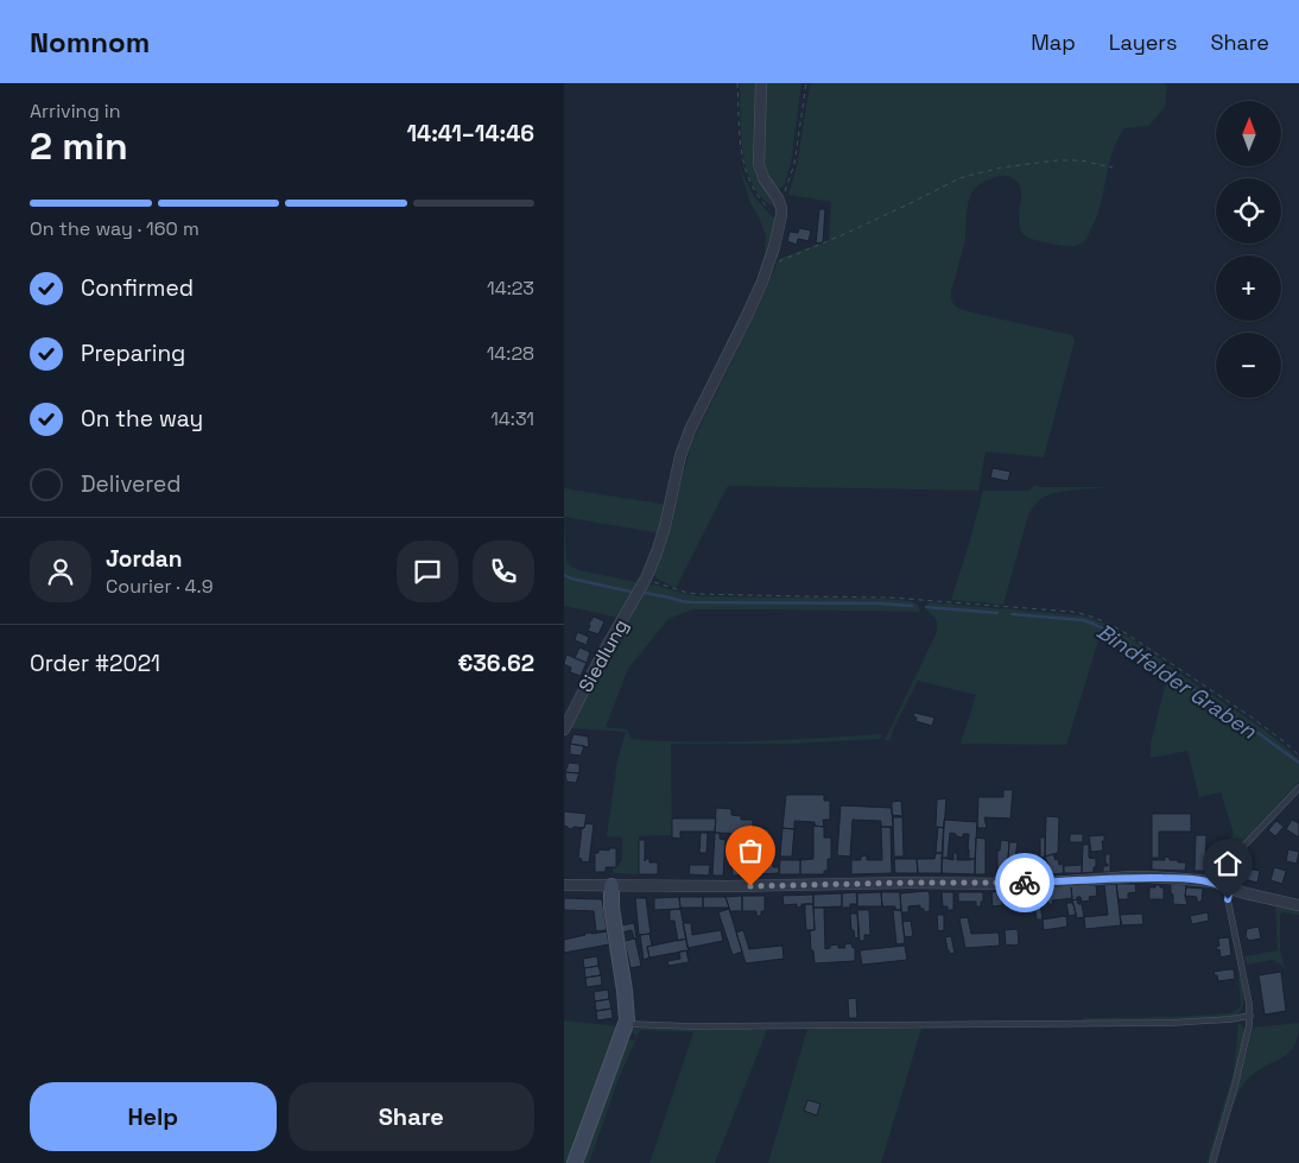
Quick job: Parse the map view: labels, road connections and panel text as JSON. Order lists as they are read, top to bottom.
{
  "streets": {
    "street": ["Siedlung"]
  },
  "water": ["Bindfelder Graben"],
  "north": "top",
  "page": {
    "header": "Nomnom",
    "nav": ["Map", "Layers", "Share"],
    "heading": ["2 min", "Arriving in", "14:41–14:46"],
    "panel": [
      "Jordan",
      "Courier · 4.9",
      "Order #2021",
      "€36.62"
    ],
    "map_buttons": ["+", "−"],
    "bar": "On the way · 160 m",
    "list": [
      ["Confirmed", "14:23"],
      ["Preparing", "14:28"],
      ["On the way", "14:31"],
      "Delivered"
    ],
    "buttons": ["Help", "Share"]
  }
}
